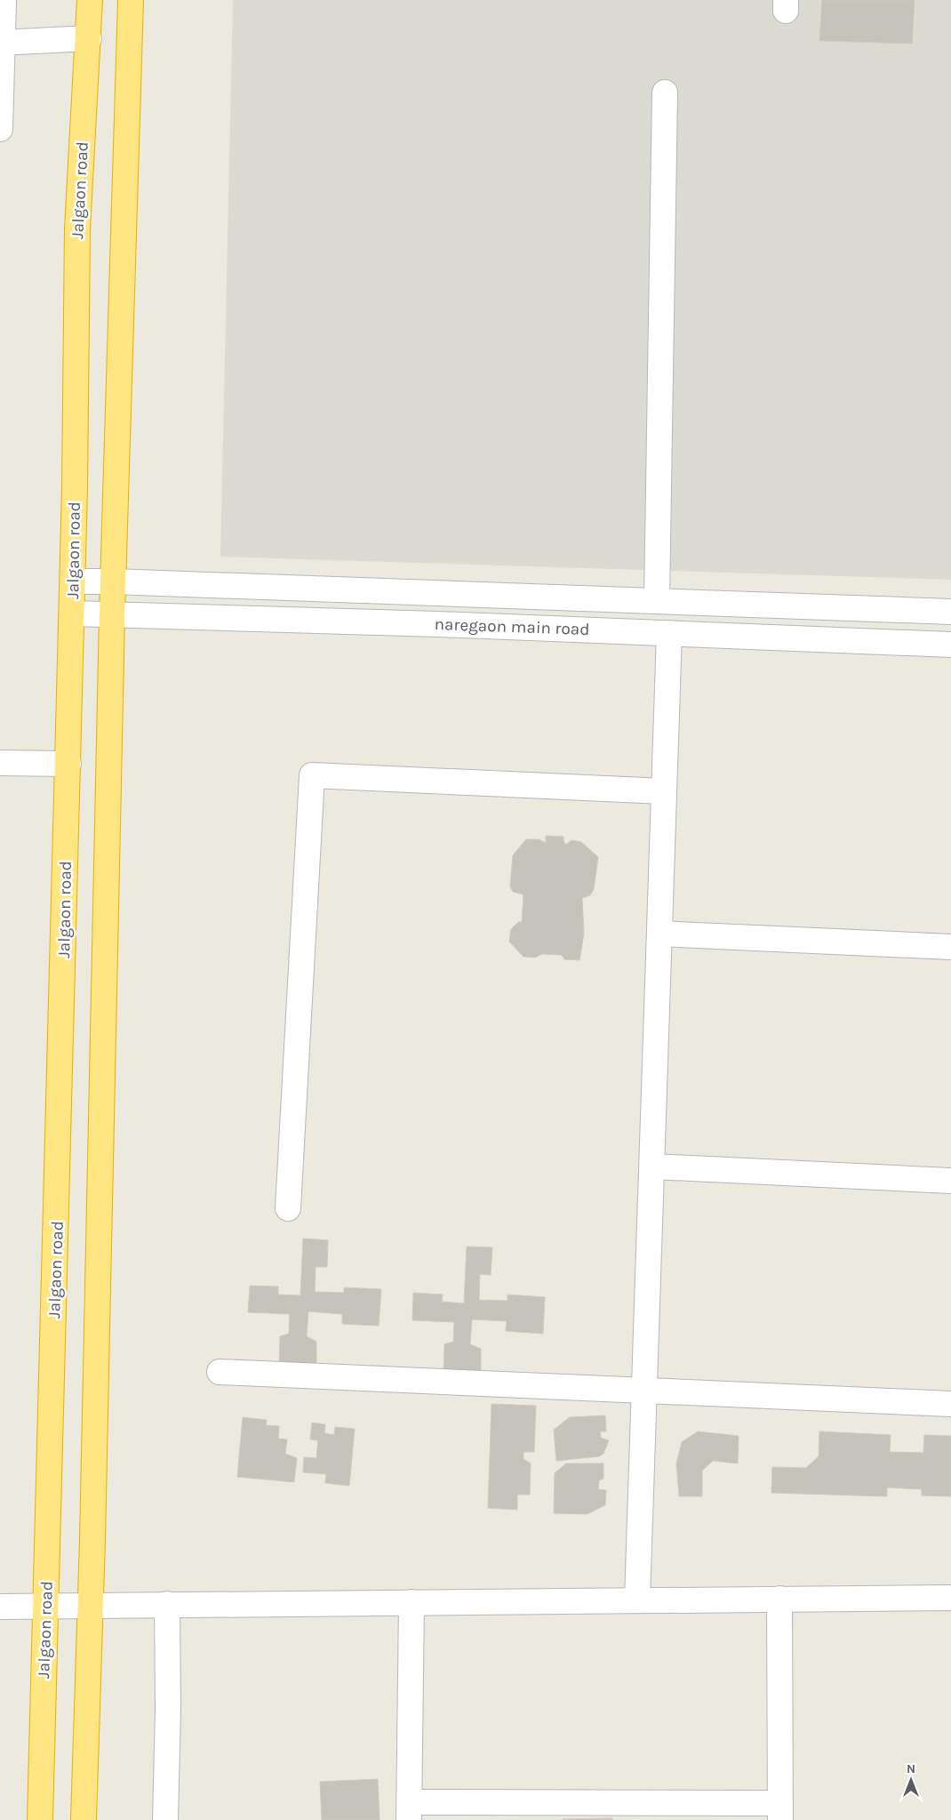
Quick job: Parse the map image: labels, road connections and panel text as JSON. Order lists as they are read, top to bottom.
{
  "streets": {
    "highway": ["Jalgaon road"],
    "street": ["naregaon main road"]
  },
  "crossings": [
    ["Jalgaon road", "naregaon main road"]
  ],
  "north": "top"
}
